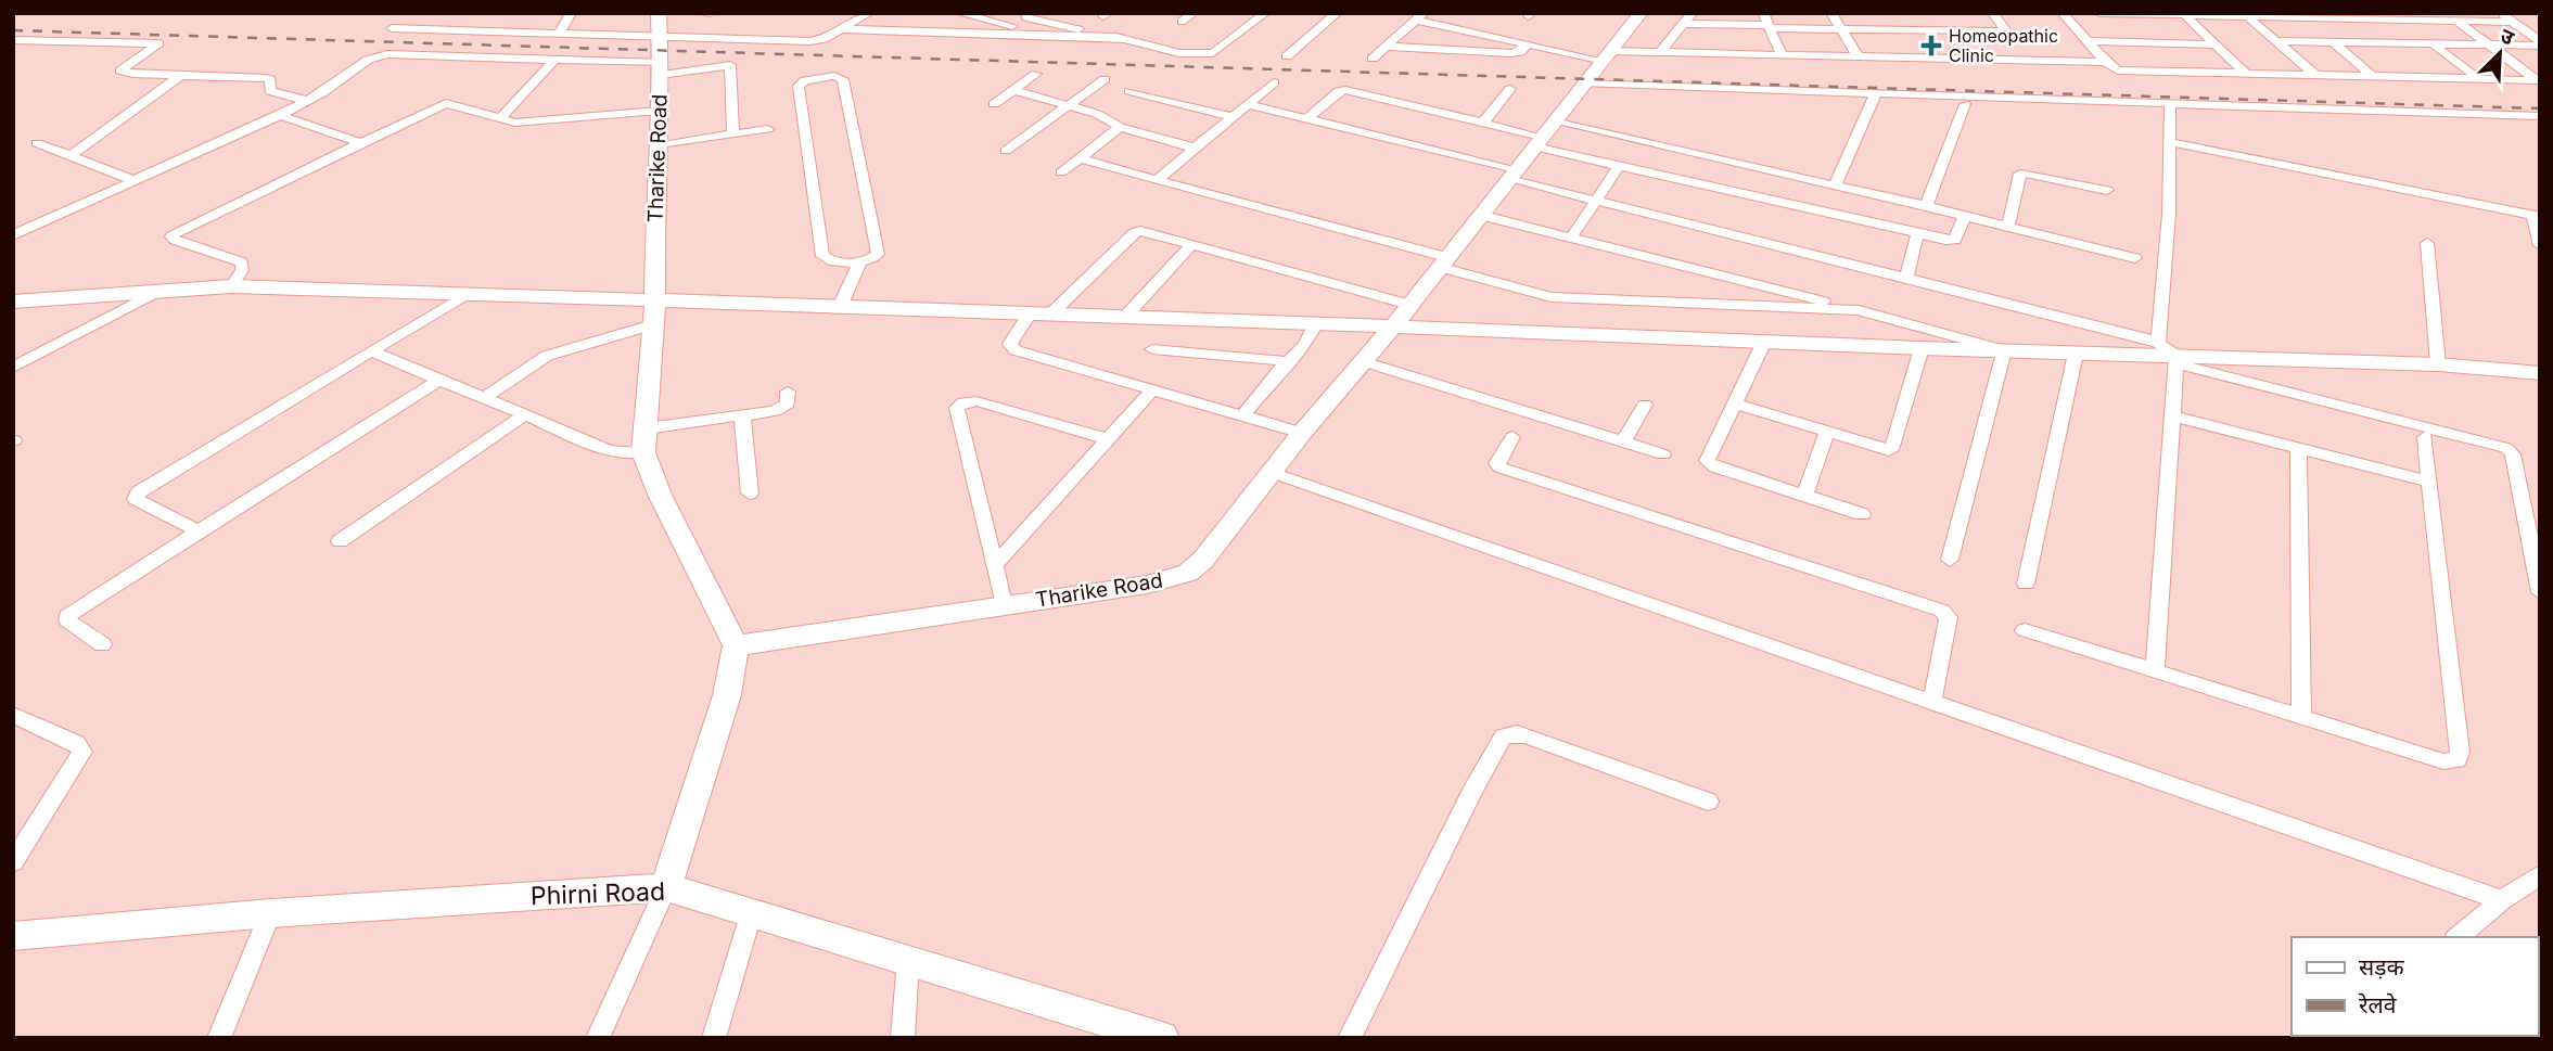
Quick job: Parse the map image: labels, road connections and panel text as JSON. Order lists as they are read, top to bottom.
{
  "streets": {
    "street": ["Tharike Road", "Phirni Road"]
  },
  "places": {
    "health": ["Homeopathic Clinic"]
  },
  "legend": ["सड़क", "रेलवे"],
  "north": "top right"
}
